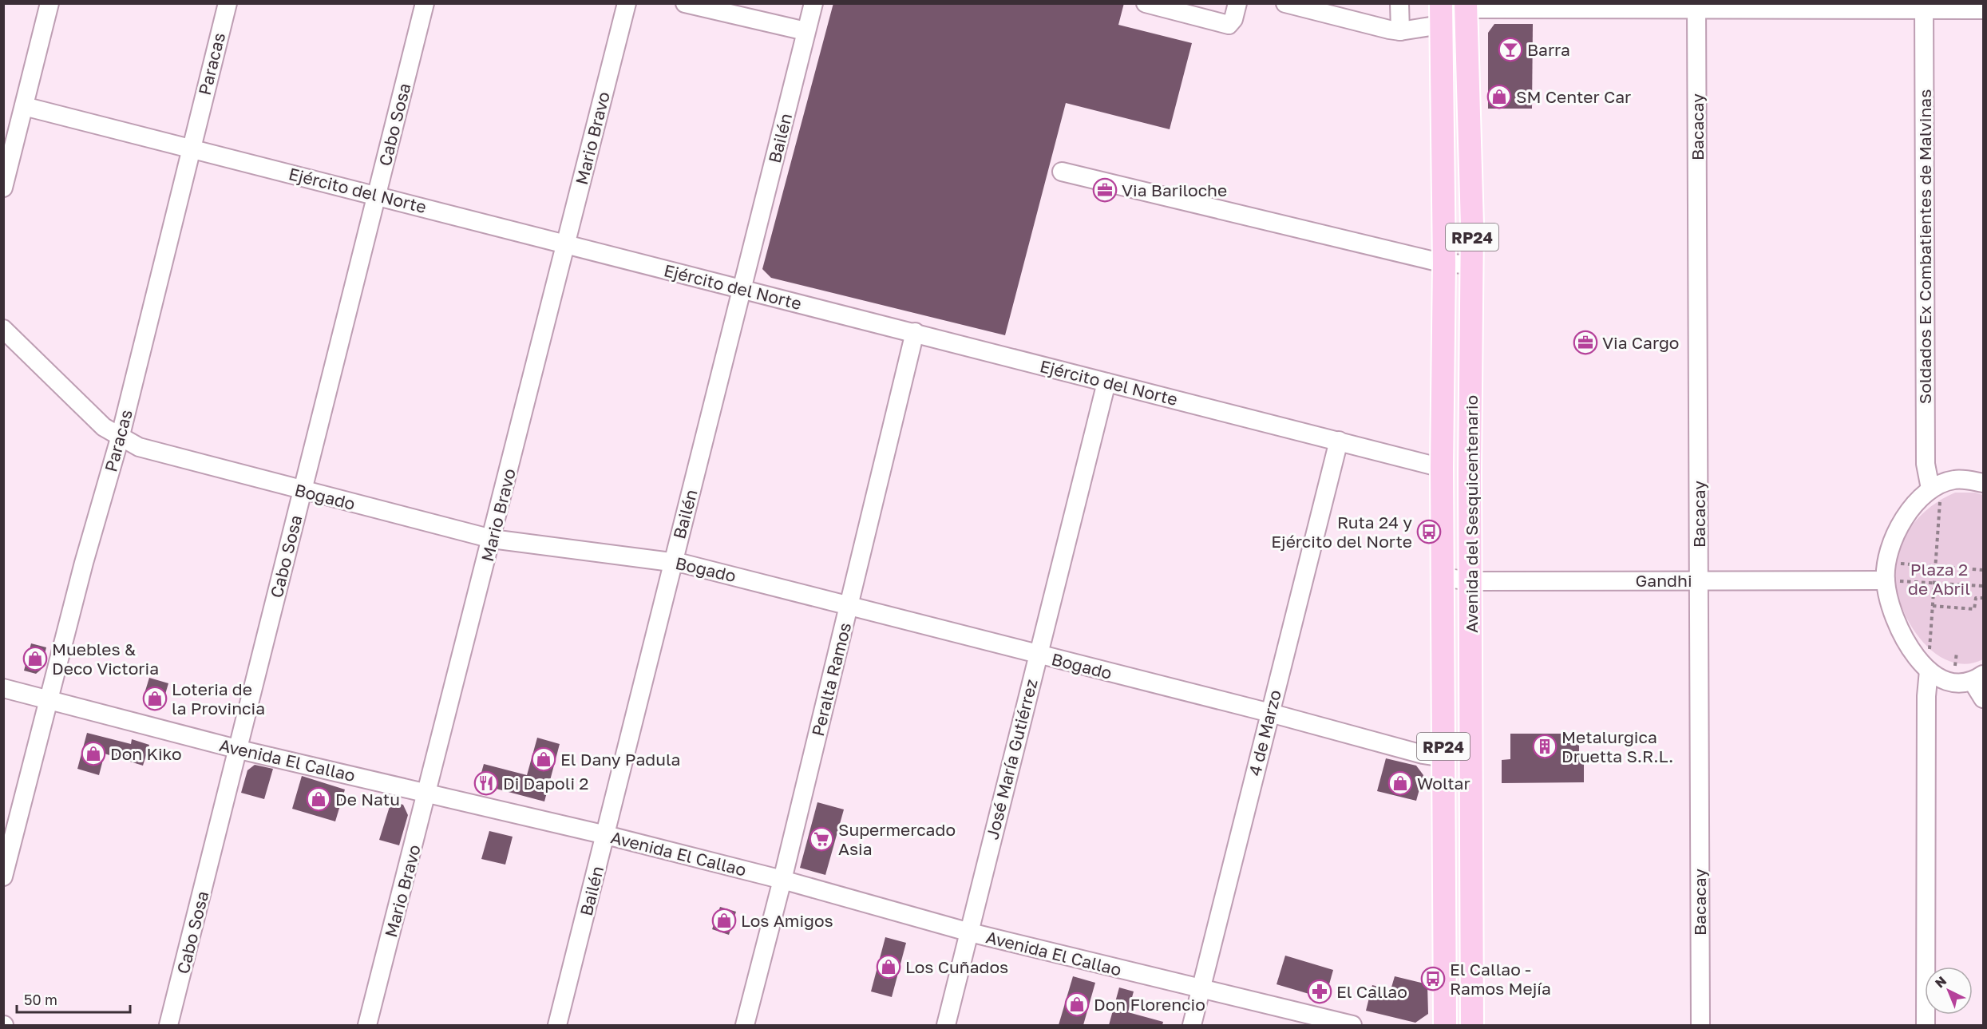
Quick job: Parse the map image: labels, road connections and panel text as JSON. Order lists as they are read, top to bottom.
{
  "streets": {
    "main road": ["RP24", "Avenida del Sesquicentenario"],
    "street": [
      "Paracas",
      "Cabo Sosa",
      "Bacacay",
      "Mario Bravo",
      "Bailén",
      "Ejército del Norte",
      "Soldados Ex Combatientes de Malvinas",
      "Bogado",
      "Gandhi",
      "Peralta Ramos",
      "4 de Marzo",
      "José María Gutiérrez",
      "Avenida El Callao"
    ]
  },
  "crossings": [
    ["Paracas", "Ejército del Norte"],
    ["Paracas", "Bogado"],
    ["Paracas", "Avenida El Callao"],
    ["Cabo Sosa", "Ejército del Norte"],
    ["Cabo Sosa", "Bogado"],
    ["Cabo Sosa", "Avenida El Callao"],
    ["Bacacay", "Gandhi"],
    ["Mario Bravo", "Ejército del Norte"],
    ["Mario Bravo", "Bogado"],
    ["Mario Bravo", "Avenida El Callao"],
    ["Bailén", "Ejército del Norte"],
    ["Bailén", "Bogado"],
    ["Bailén", "Avenida El Callao"],
    ["Ejército del Norte", "Avenida del Sesquicentenario"],
    ["Ejército del Norte", "Peralta Ramos"],
    ["Ejército del Norte", "4 de Marzo"],
    ["Ejército del Norte", "José María Gutiérrez"],
    ["Bogado", "Avenida del Sesquicentenario"],
    ["Bogado", "Peralta Ramos"],
    ["Bogado", "4 de Marzo"],
    ["Bogado", "José María Gutiérrez"],
    ["Avenida del Sesquicentenario", "Gandhi"],
    ["Peralta Ramos", "Avenida El Callao"],
    ["4 de Marzo", "Avenida El Callao"],
    ["José María Gutiérrez", "Avenida El Callao"]
  ],
  "parks": ["Plaza 2 de Abril"],
  "places": {
    "bar": ["Barra"],
    "shop": [
      "SM Center Car",
      "Muebles & Deco Victoria",
      "Loteria de la Provincia",
      "Don Kiko",
      "El Dany Padula",
      "Woltar",
      "De Natu",
      "Los Amigos",
      "Los Cuñados",
      "Don Florencio"
    ],
    "office": ["Via Bariloche", "Via Cargo"],
    "bus stop": ["Ruta 24 y Ejército del Norte", "El Callao - Ramos Mejía"],
    "building": ["Metalurgica Druetta S.R.L."],
    "restaurant": ["Di Dapoli 2"],
    "supermarket": ["Supermercado Asia"],
    "pharmacy": ["El Callao"]
  },
  "scale_bar": "50 m",
  "north": "top left"
}
